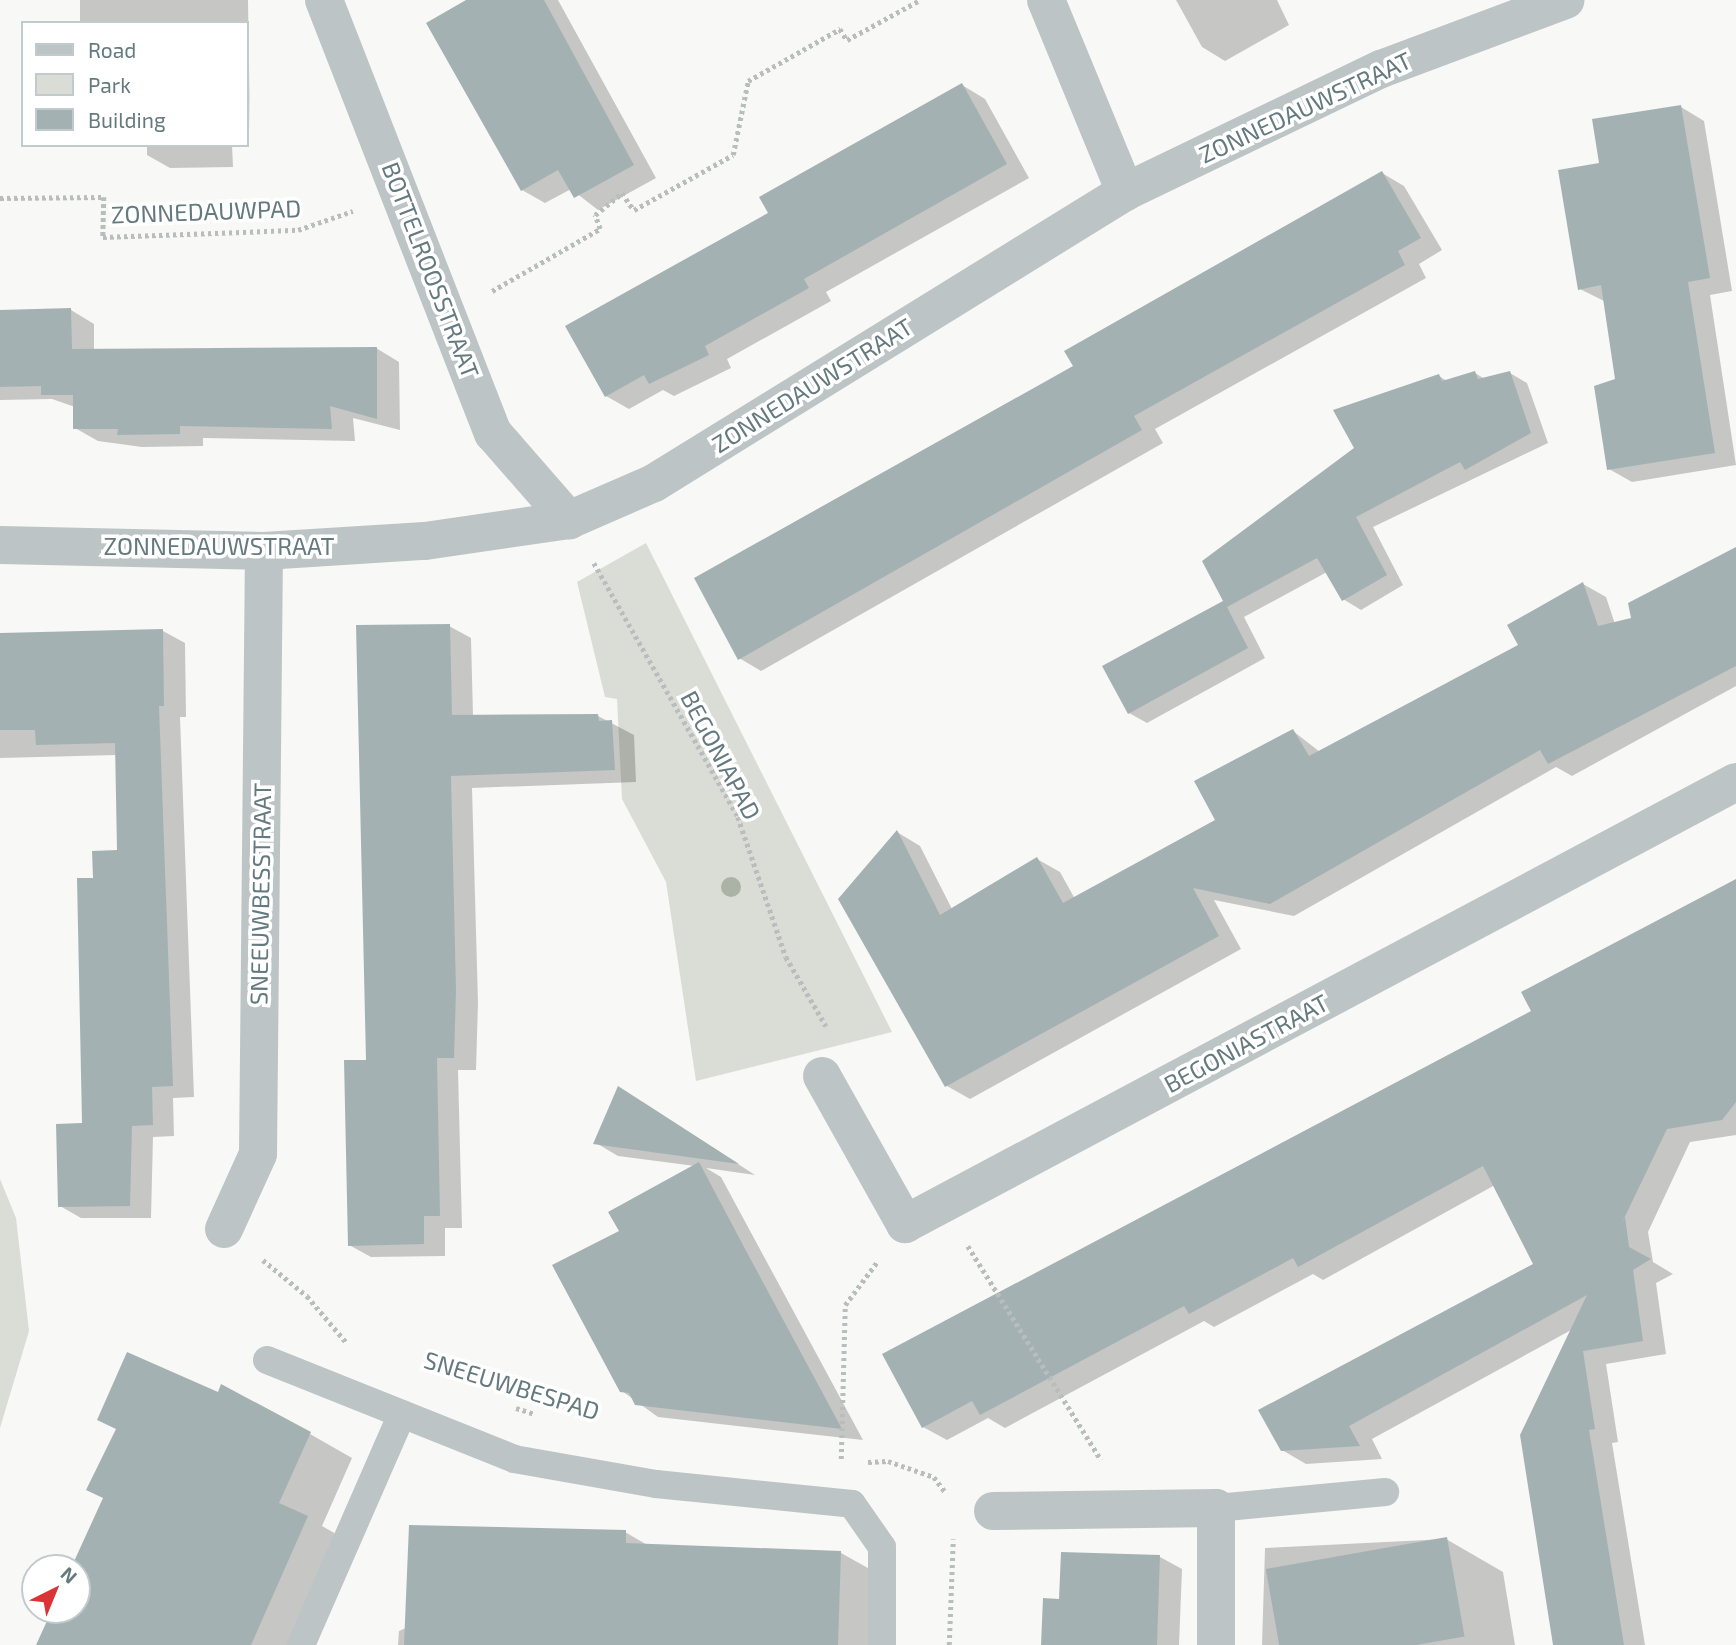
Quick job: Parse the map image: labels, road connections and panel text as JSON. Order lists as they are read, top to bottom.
{
  "streets": {
    "street": [
      "ZONNEDAUWSTRAAT",
      "BOTTELROOSSTRAAT",
      "SNEEUWBESSTRAAT",
      "BEGONIASTRAAT"
    ],
    "path": ["ZONNEDAUWPAD", "BEGONIAPAD", "SNEEUWBESPAD"]
  },
  "crossings": [
    ["ZONNEDAUWSTRAAT", "BOTTELROOSSTRAAT"],
    ["ZONNEDAUWSTRAAT", "BEGONIAPAD"],
    ["ZONNEDAUWSTRAAT", "SNEEUWBESSTRAAT"],
    ["ZONNEDAUWPAD", "BOTTELROOSSTRAAT"],
    ["BOTTELROOSSTRAAT", "BEGONIAPAD"]
  ],
  "legend": ["Road", "Park", "Building"],
  "north": "top right"
}
